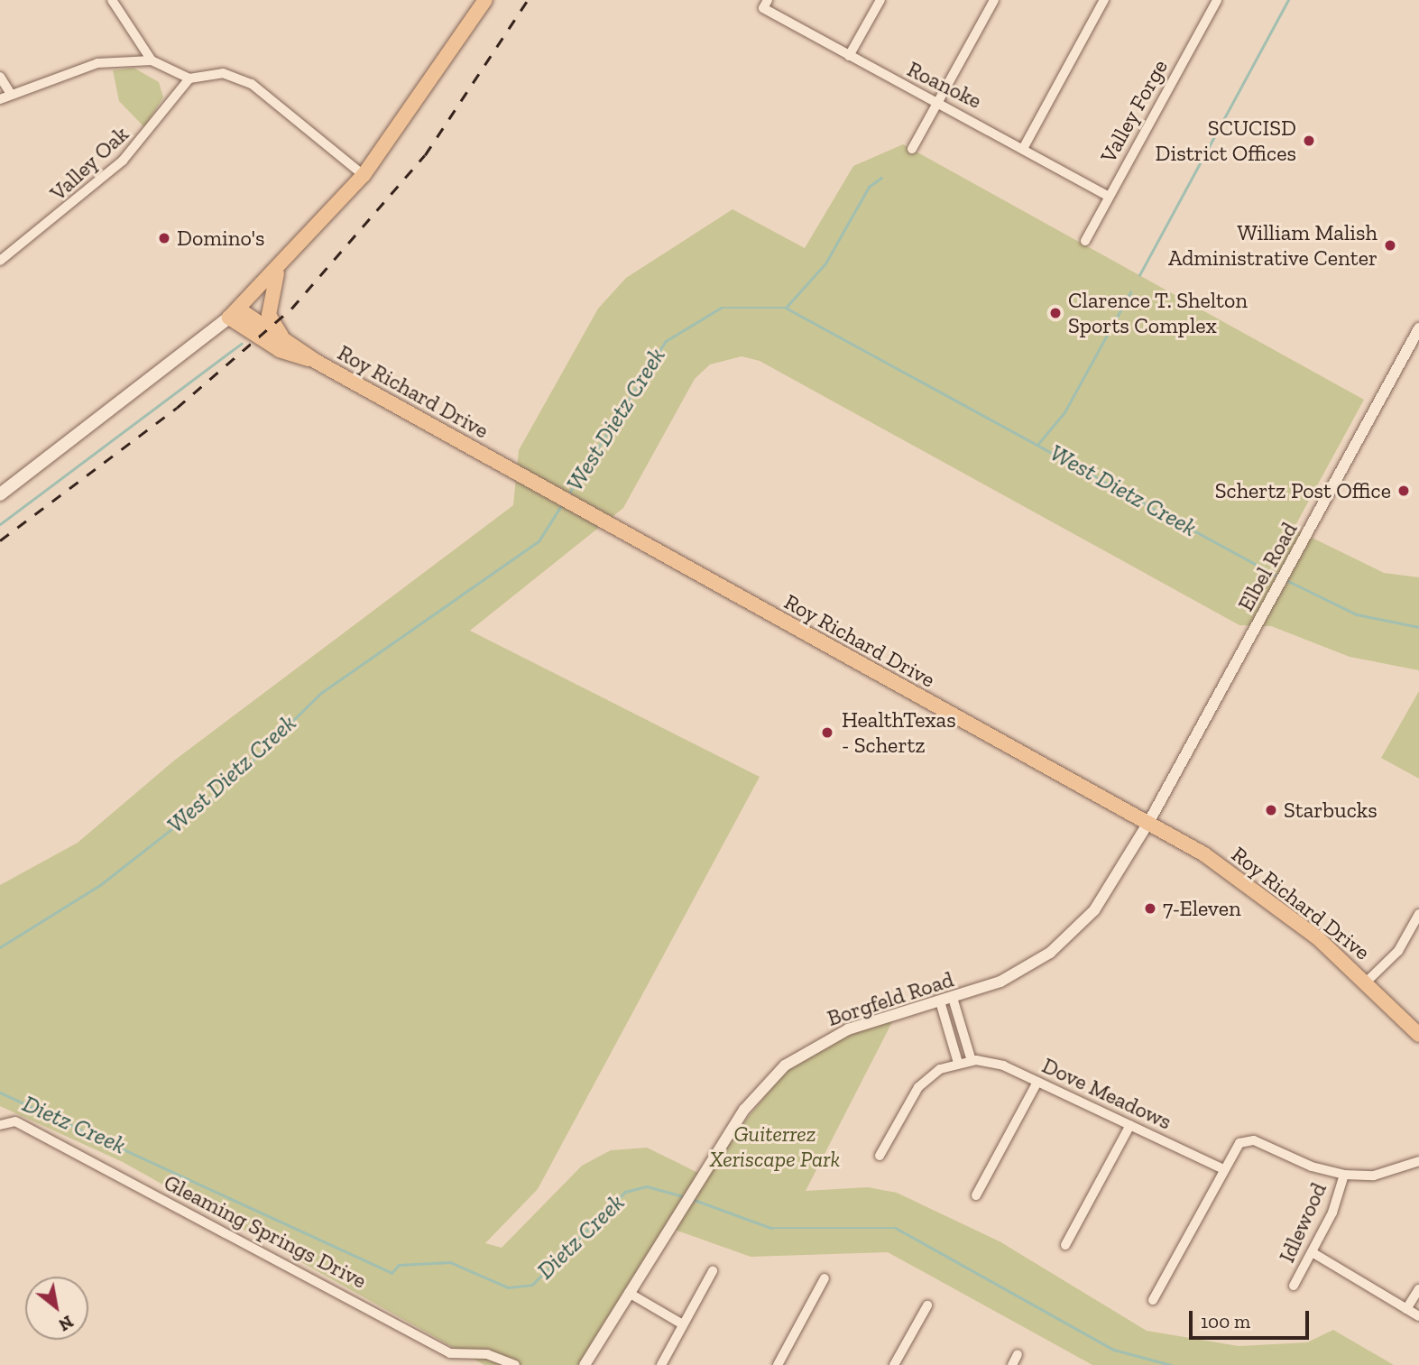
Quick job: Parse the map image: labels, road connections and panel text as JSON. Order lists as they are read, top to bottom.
{
  "streets": {
    "main road": ["Roy Richard Drive"],
    "street": [
      "Roanoke",
      "Valley Forge",
      "Valley Oak",
      "Elbel Road",
      "Borgfeld Road",
      "Dove Meadows",
      "Idlewood",
      "Gleaming Springs Drive"
    ]
  },
  "crossings": [
    ["Roanoke", "Valley Forge"],
    ["Roy Richard Drive", "Elbel Road"],
    ["Roy Richard Drive", "Borgfeld Road"],
    ["Elbel Road", "Borgfeld Road"]
  ],
  "water": ["West Dietz Creek", "Dietz Creek"],
  "parks": ["Guiterrez Xeriscape Park"],
  "places": [
    "SCUCISD District Offices",
    "Domino's",
    "William Malish Administrative Center",
    "Clarence T. Shelton Sports Complex",
    "Schertz Post Office",
    "HealthTexas - Schertz",
    "Starbucks",
    "7-Eleven"
  ],
  "scale_bar": "100 m",
  "north": "bottom right"
}
